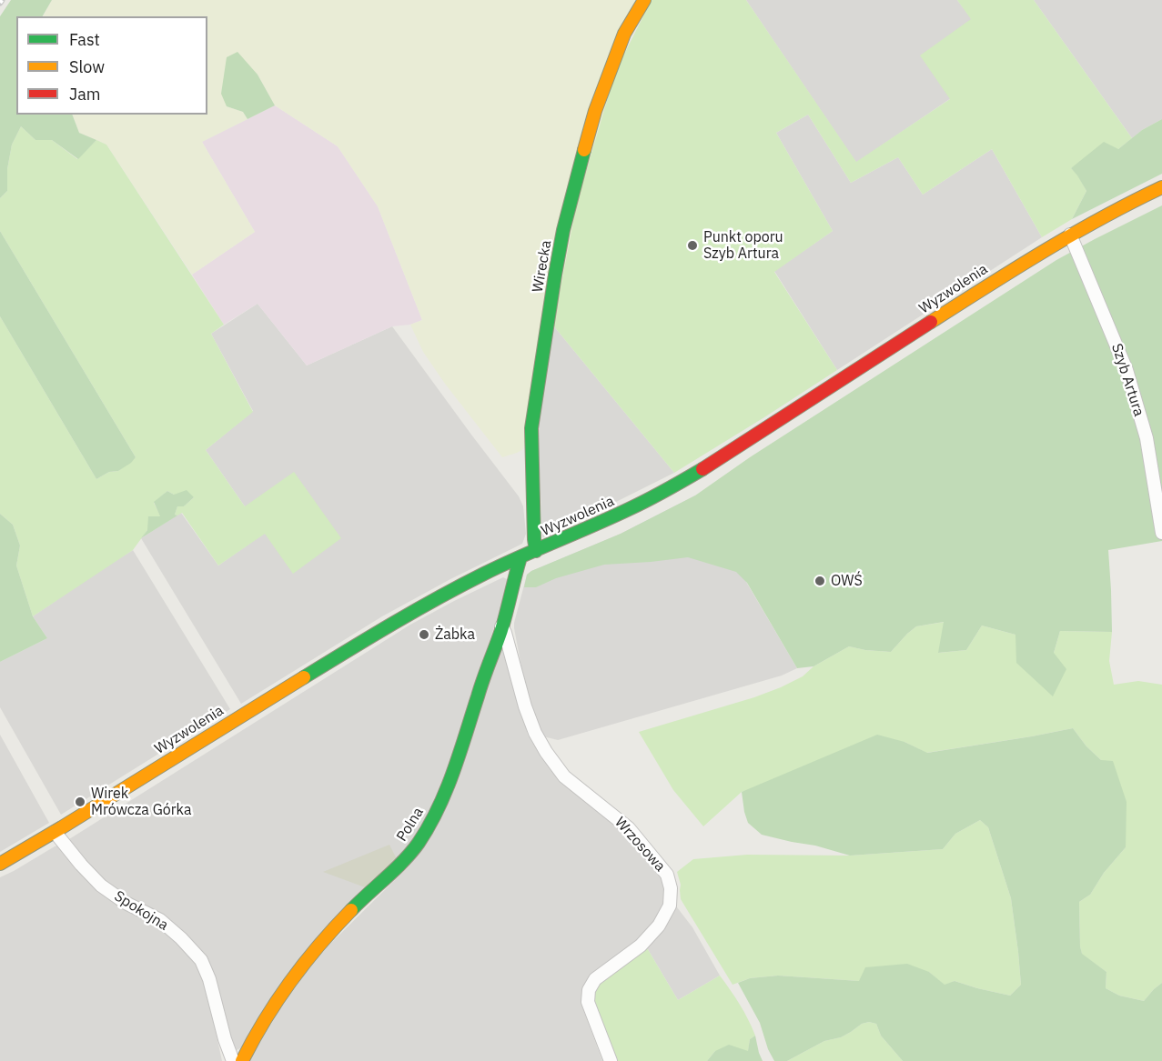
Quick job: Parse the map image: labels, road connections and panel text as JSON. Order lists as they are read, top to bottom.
{
  "streets": {
    "street": [
      "Wirecka",
      "Wyzwolenia",
      "Szyb Artura",
      "Polna",
      "Wrzosowa",
      "Spokojna"
    ]
  },
  "crossings": [
    ["Wirecka", "Wyzwolenia"],
    ["Wyzwolenia", "Szyb Artura"],
    ["Wyzwolenia", "Polna"],
    ["Wyzwolenia", "Spokojna"],
    ["Polna", "Wrzosowa"]
  ],
  "places": [
    "Punkt oporu Szyb Artura",
    "OWŚ",
    "Żabka",
    "Wirek Mrówcza Górka"
  ],
  "legend": ["Fast", "Slow", "Jam"]
}
